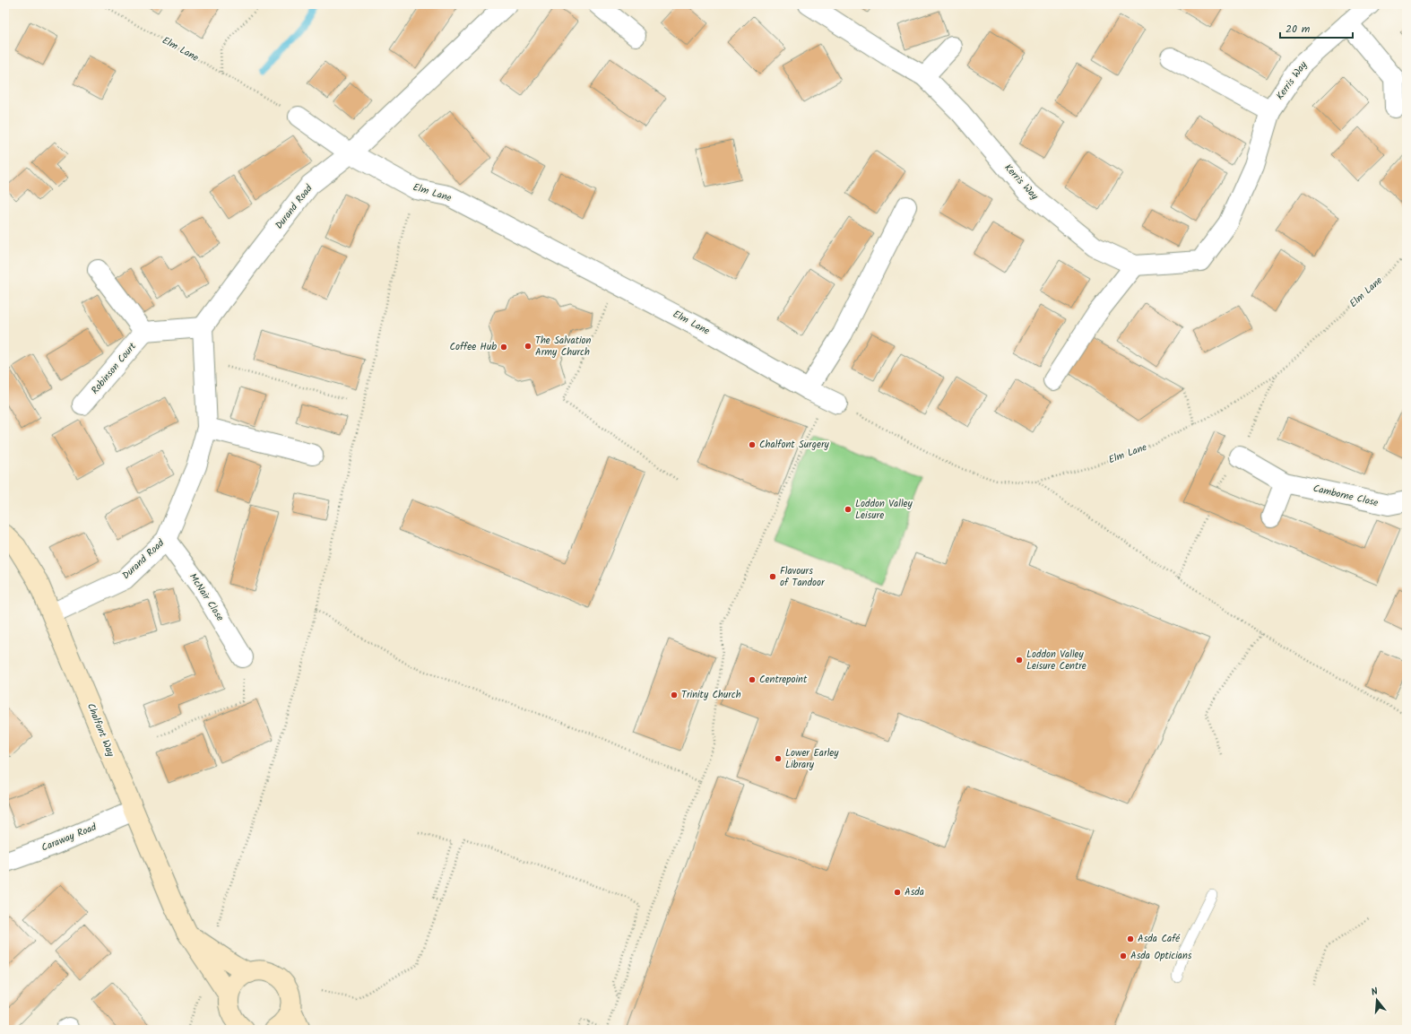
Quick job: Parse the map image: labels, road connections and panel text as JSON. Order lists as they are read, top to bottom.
{
  "streets": {
    "street": [
      "Elm Lane",
      "Kerris Way",
      "Durand Road",
      "Robinson Court",
      "Camborne Close",
      "McNair Close",
      "Chalfont Way",
      "Caraway Road"
    ]
  },
  "crossings": [
    ["Elm Lane", "Durand Road"],
    ["Durand Road", "McNair Close"],
    ["Durand Road", "Chalfont Way"],
    ["Chalfont Way", "Caraway Road"]
  ],
  "places": [
    "The Salvation Army Church",
    "Coffee Hub",
    "Chalfont Surgery",
    "Loddon Valley Leisure",
    "Flavours of Tandoor",
    "Loddon Valley Leisure Centre",
    "Centrepoint",
    "Trinity Church",
    "Lower Earley Library",
    "Asda",
    "Asda Café",
    "Asda Opticians"
  ],
  "scale_bar": "20 m",
  "north": "top"
}
